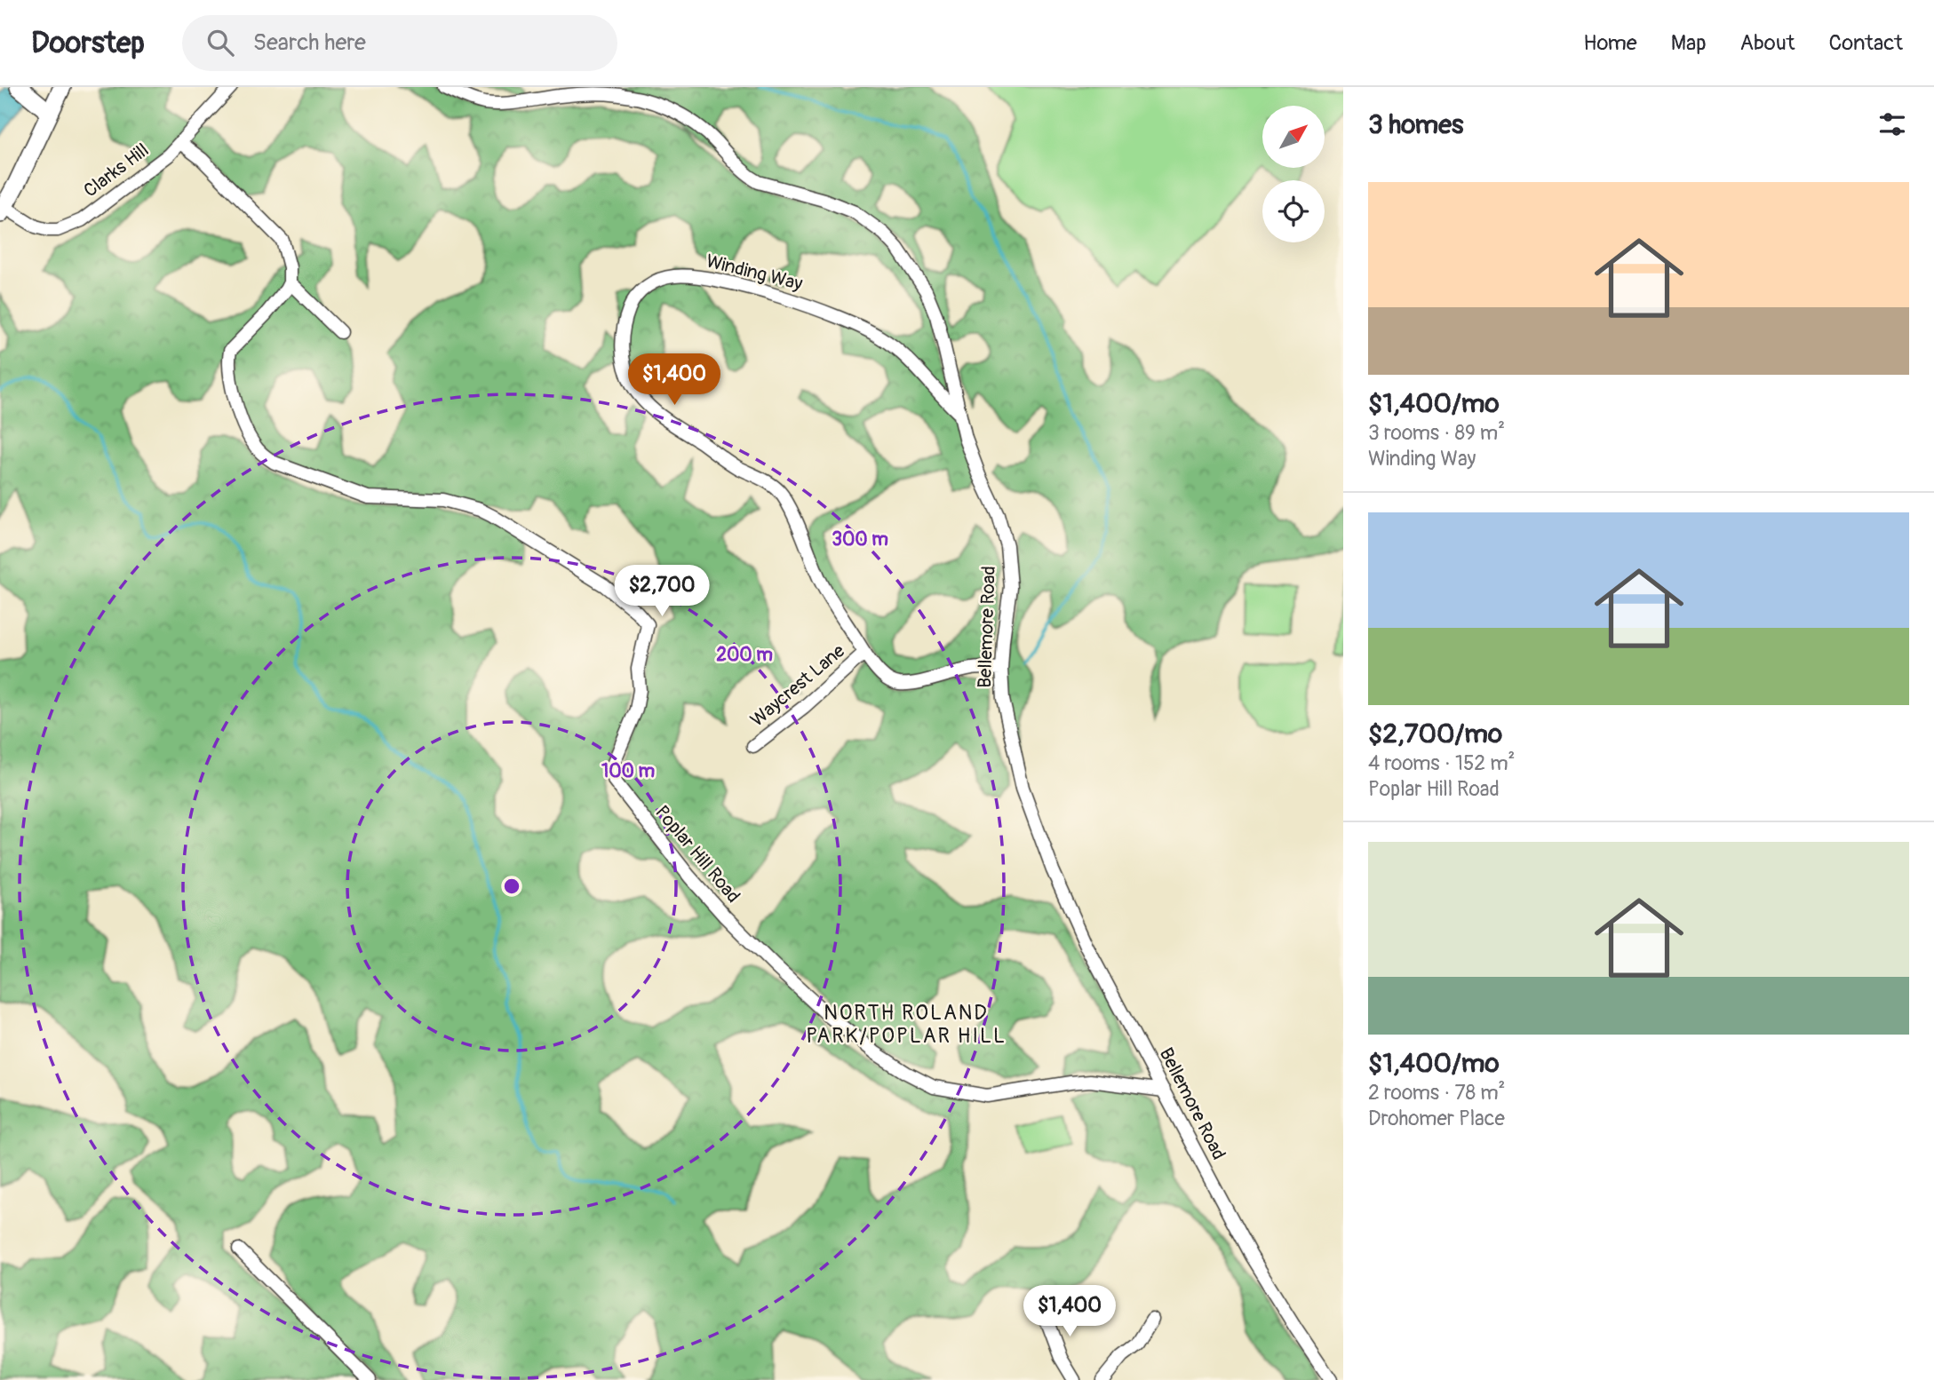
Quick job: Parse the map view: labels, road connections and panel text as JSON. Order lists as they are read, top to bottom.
{
  "streets": {
    "street": [
      "Clarks Hill",
      "Winding Way",
      "Bellemore Road",
      "Waycrest Lane",
      "Poplar Hill Road"
    ]
  },
  "crossings": [
    ["Winding Way", "Bellemore Road"],
    ["Winding Way", "Waycrest Lane"],
    ["Bellemore Road", "Poplar Hill Road"]
  ],
  "districts": ["NORTH ROLAND PARK/POPLAR HILL"],
  "north": "top right",
  "page": {
    "header": "Doorstep",
    "search": "Search here",
    "nav": [
      "Home",
      "Map",
      "About",
      "Contact"
    ],
    "heading": "3 homes",
    "list": [
      {
        "name": "$1,400/mo",
        "note": "3 rooms · 89 m² · Winding Way"
      },
      {
        "name": "$2,700/mo",
        "note": "4 rooms · 152 m² · Poplar Hill Road"
      },
      {
        "name": "$1,400/mo",
        "note": "2 rooms · 78 m² · Drohomer Place"
      }
    ],
    "price": ["$1,400", "$2,700", "$1,400"]
  },
  "rings": ["300 m", "200 m", "100 m"]
}
